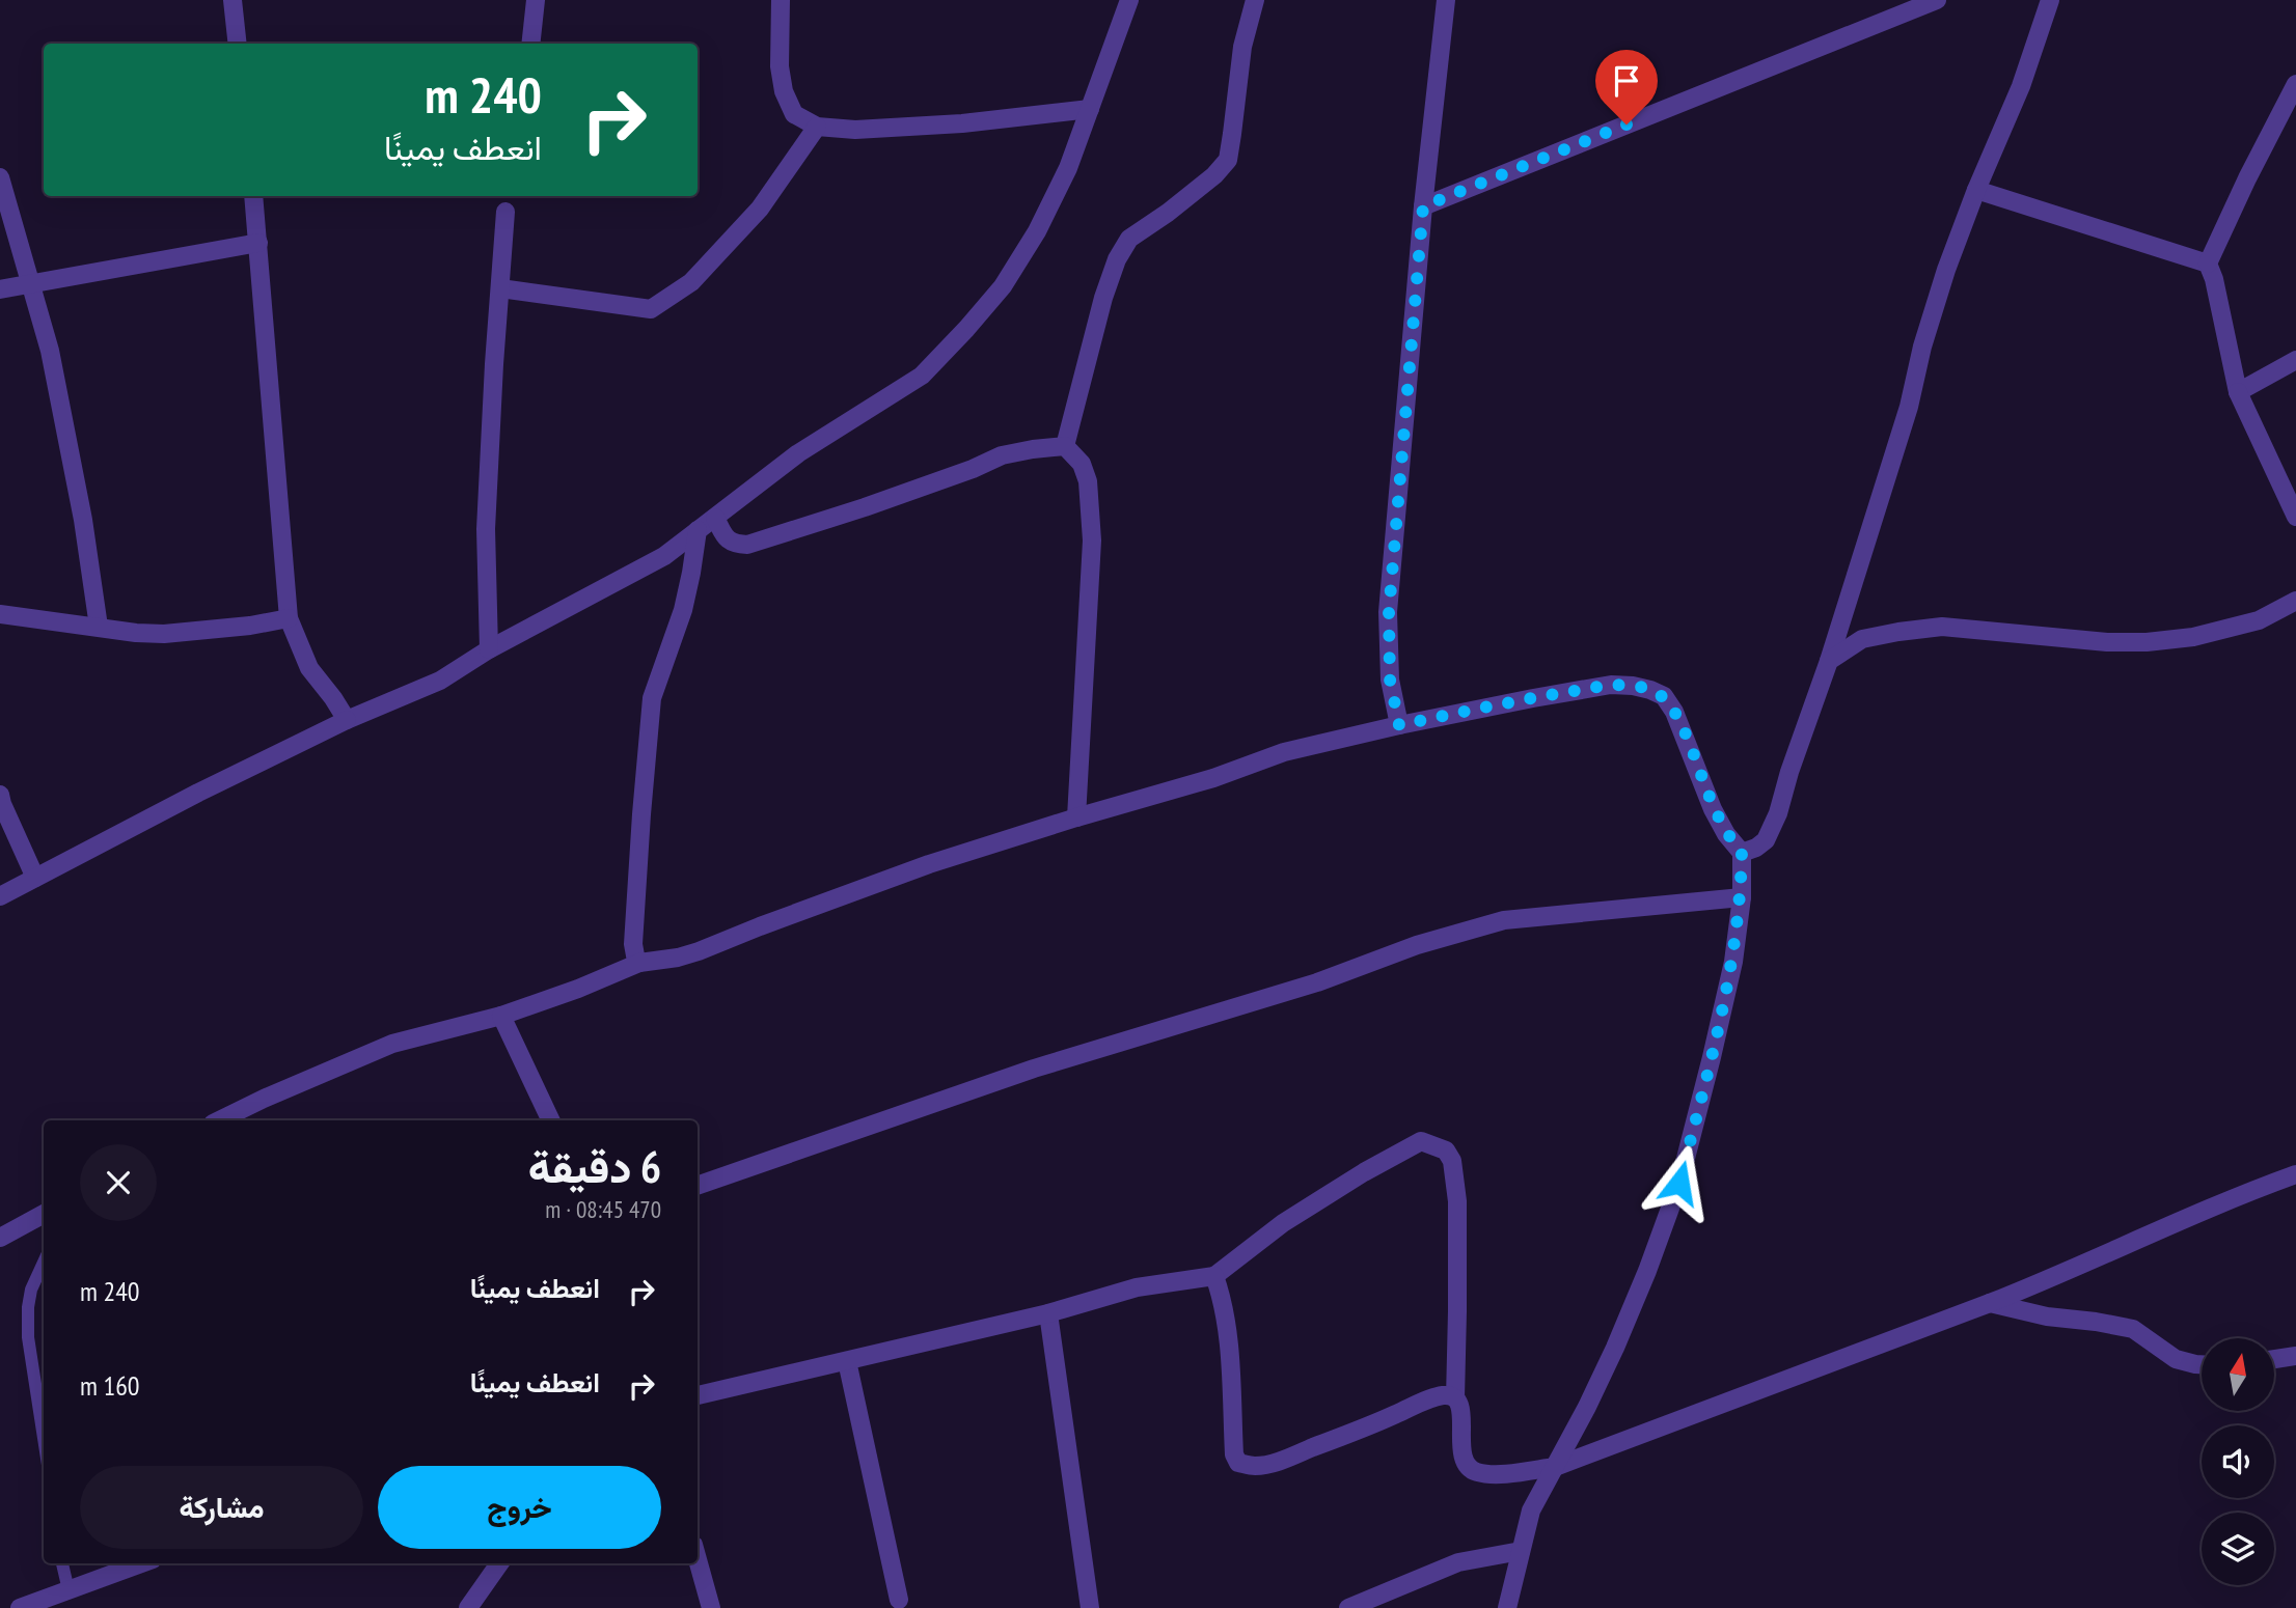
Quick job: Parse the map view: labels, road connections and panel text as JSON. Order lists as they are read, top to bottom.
{
  "north": "top",
  "page": {
    "turn": ["240 m", "انعطف يمينًا"],
    "heading": ["6 دقيقة", "470 m · 08:45"],
    "list": [
      {
        "name": "انعطف يمينًا",
        "value": "240 m"
      },
      {
        "name": "انعطف يمينًا",
        "value": "160 m"
      }
    ],
    "buttons": ["خروج", "مشاركة"]
  }
}
